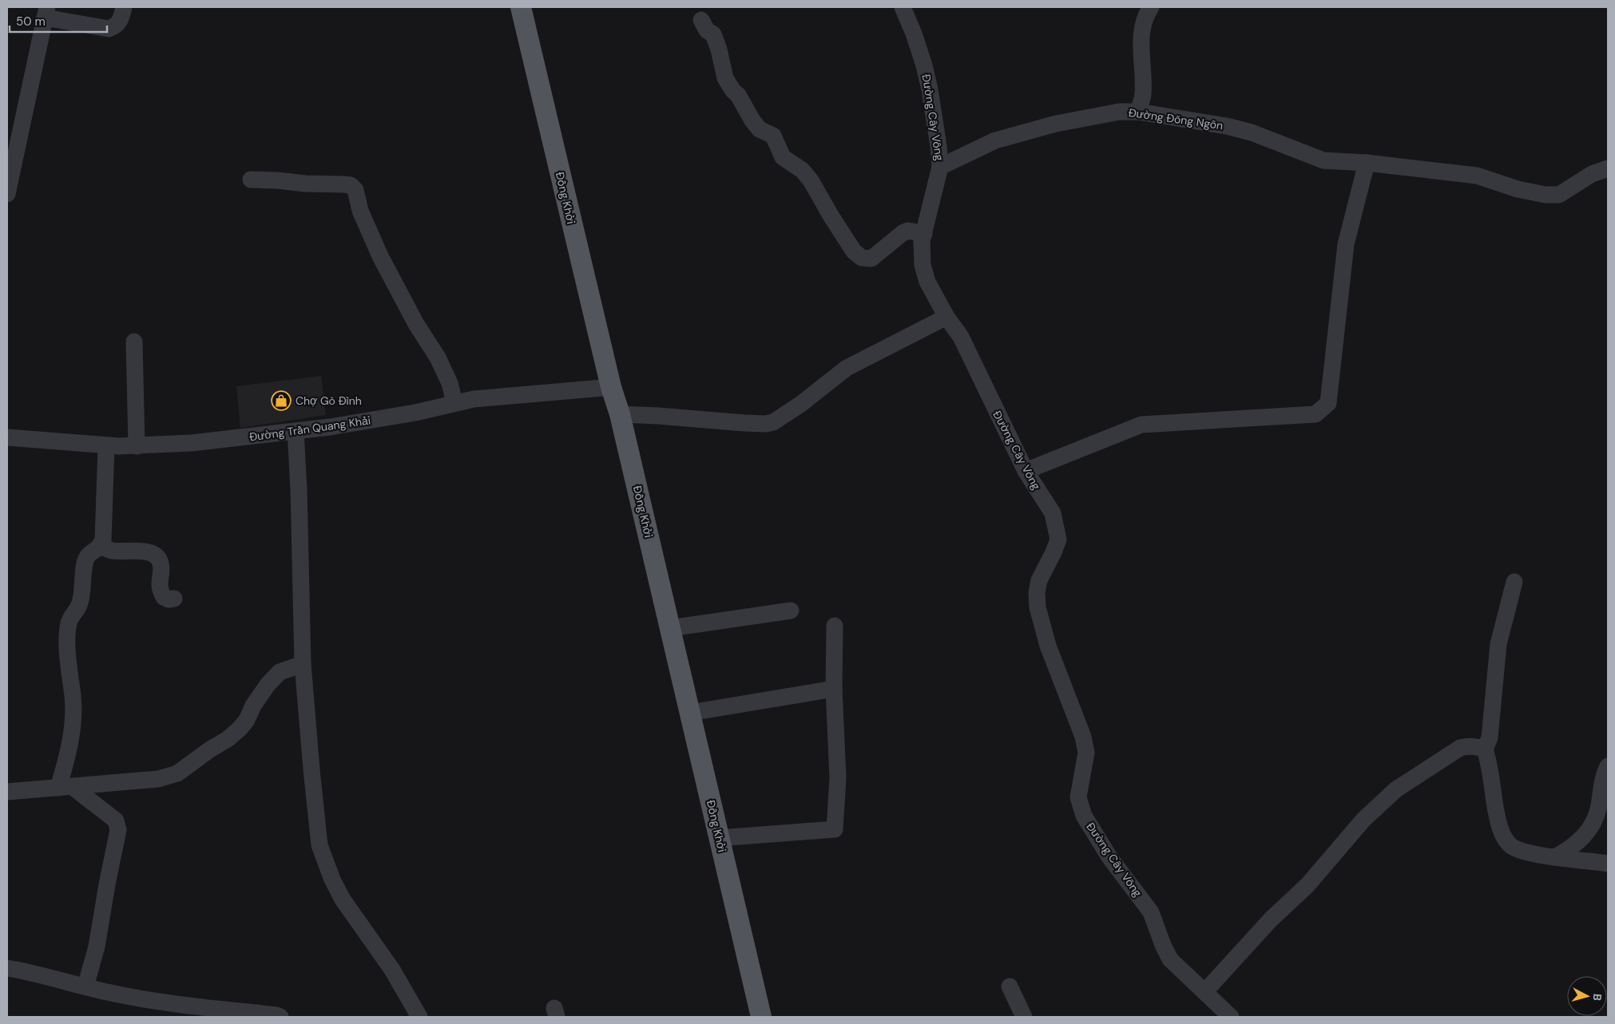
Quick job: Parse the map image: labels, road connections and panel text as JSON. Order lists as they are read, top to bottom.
{
  "streets": {
    "main road": ["Đồng Khởi"],
    "street": ["Đường Cây Vông", "Đường Đõng Ngôn", "Đường Trần Quang Khải"]
  },
  "crossings": [
    ["Đường Cây Vông", "Đường Đõng Ngôn"],
    ["Đồng Khởi", "Đường Trần Quang Khải"]
  ],
  "places": {
    "shop": ["Chợ Gò Đình"]
  },
  "scale_bar": "50 m",
  "north": "right"
}
